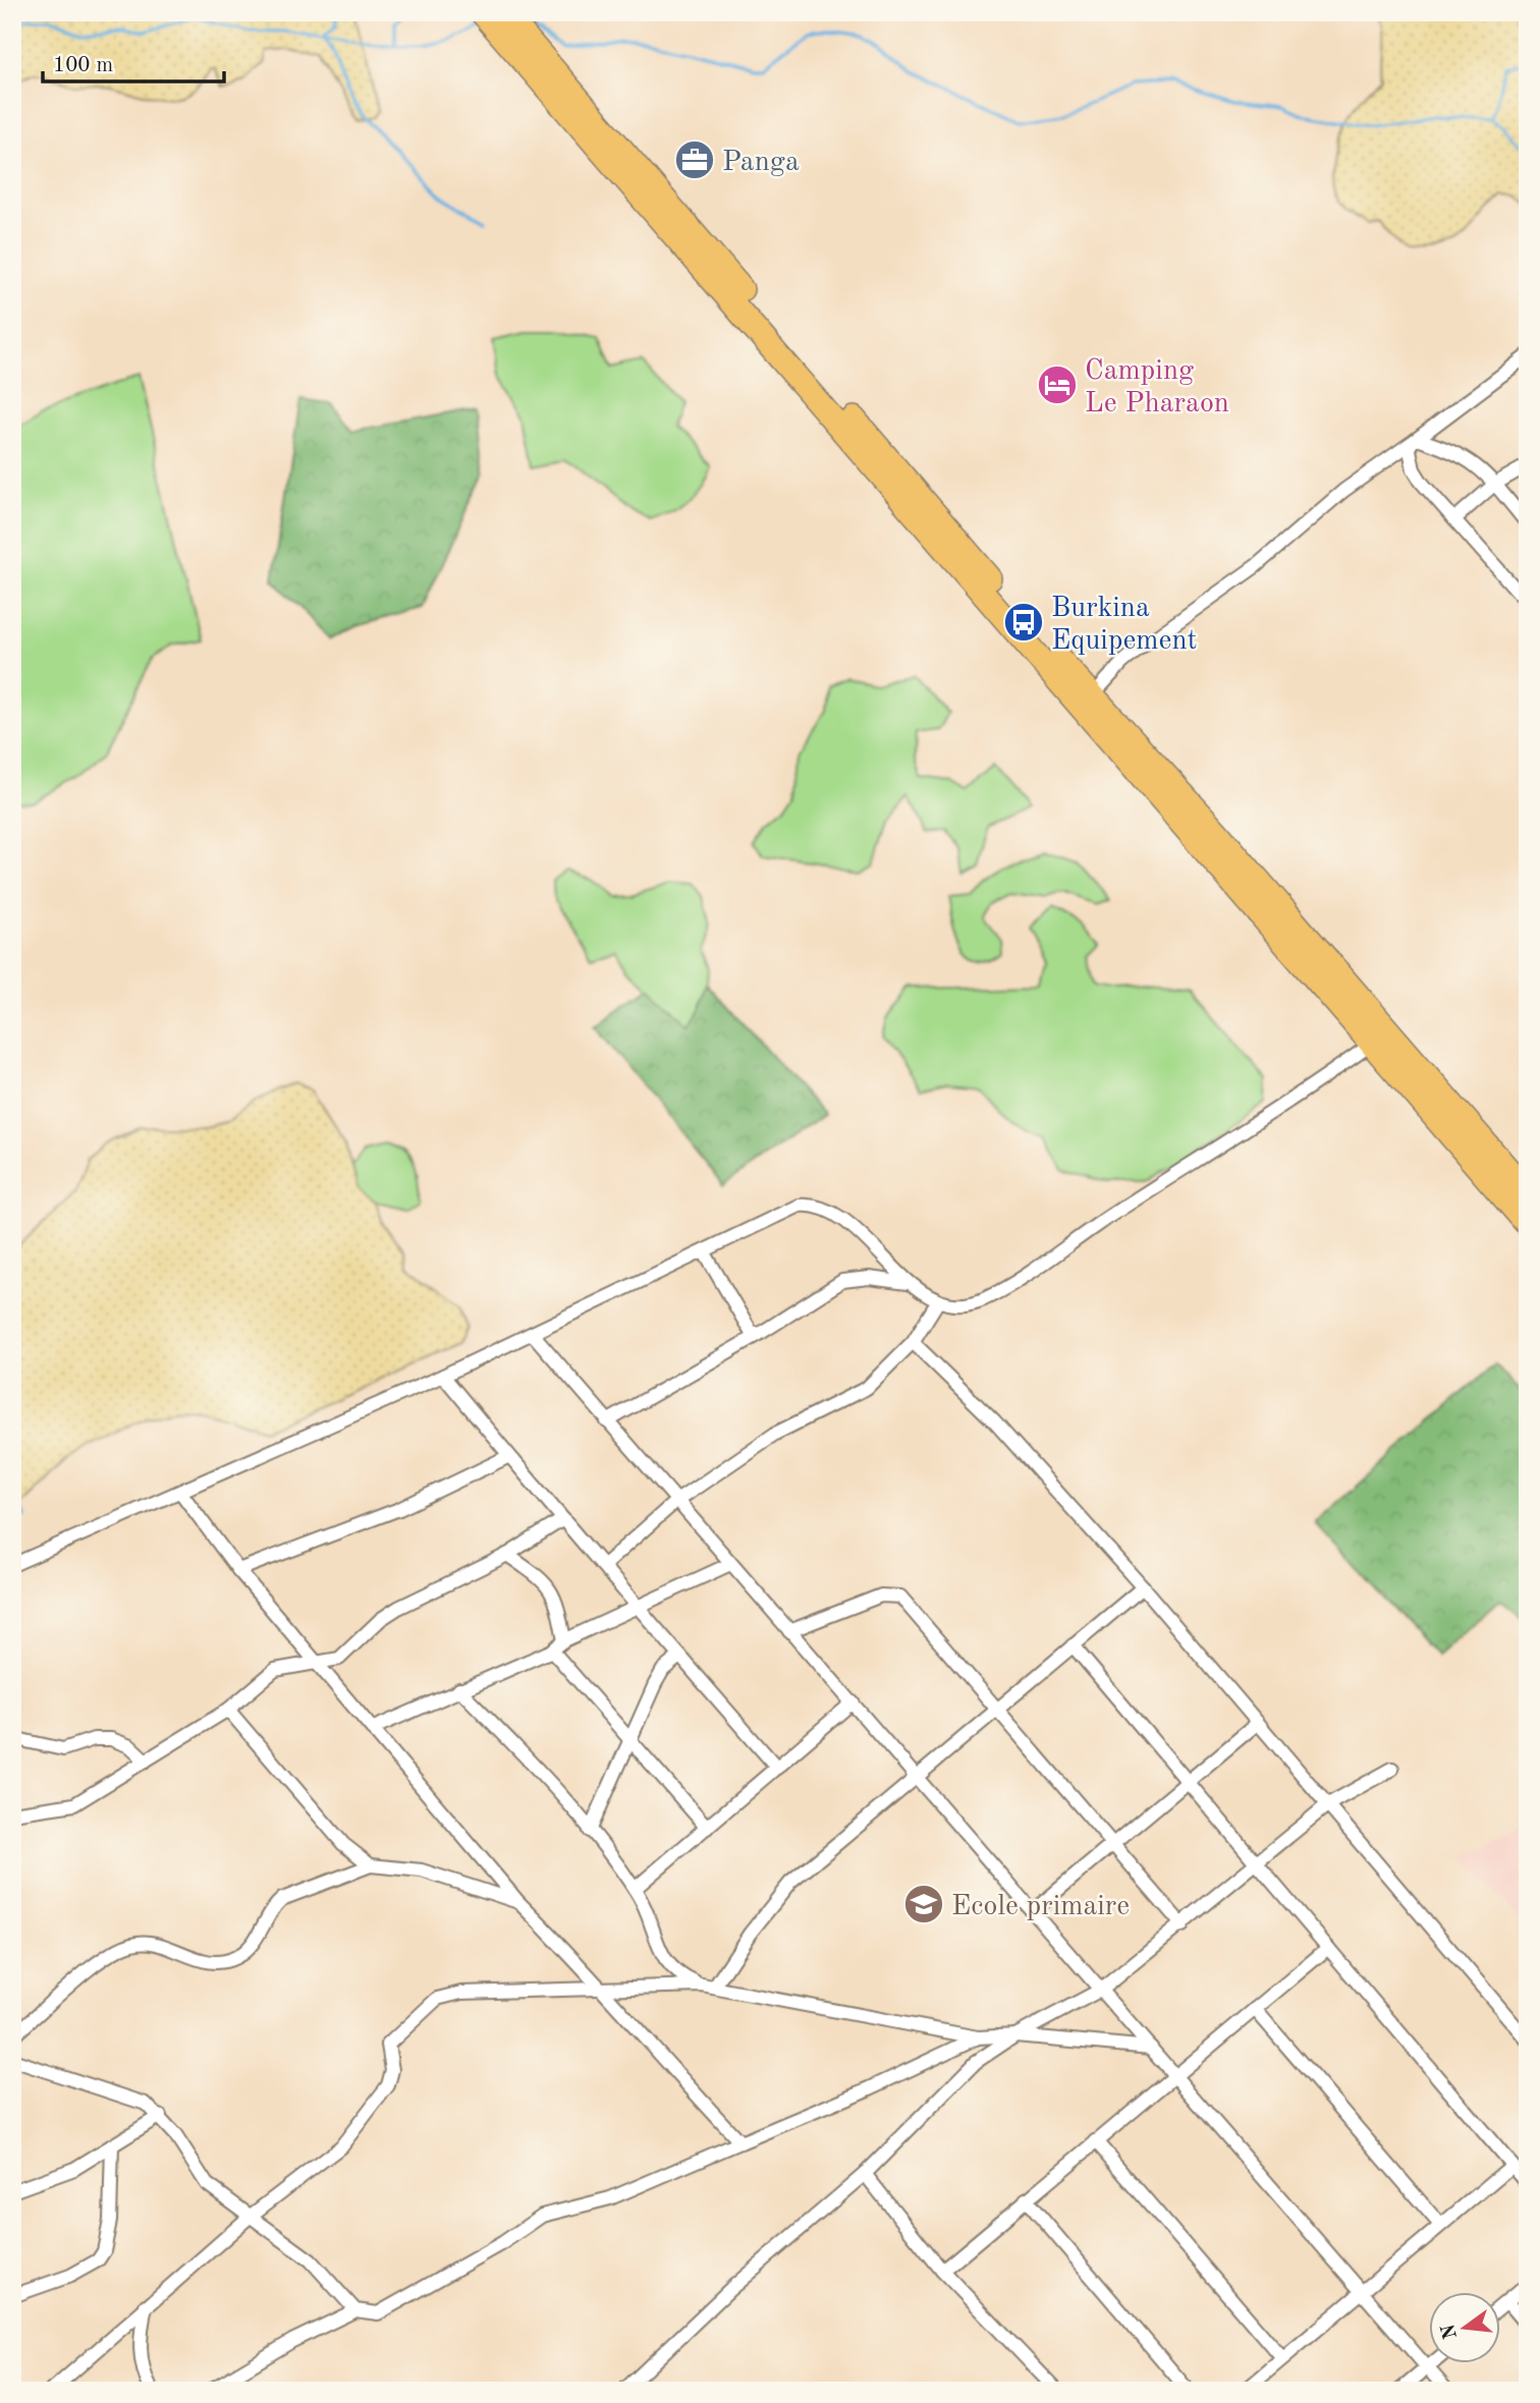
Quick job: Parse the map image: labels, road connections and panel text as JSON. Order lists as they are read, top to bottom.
{
  "places": {
    "office": ["Panga"],
    "hotel": ["Camping Le Pharaon"],
    "bus stop": ["Burkina Equipement"],
    "school or university": ["Ecole primaire"]
  },
  "scale_bar": "100 m",
  "north": "left"
}
